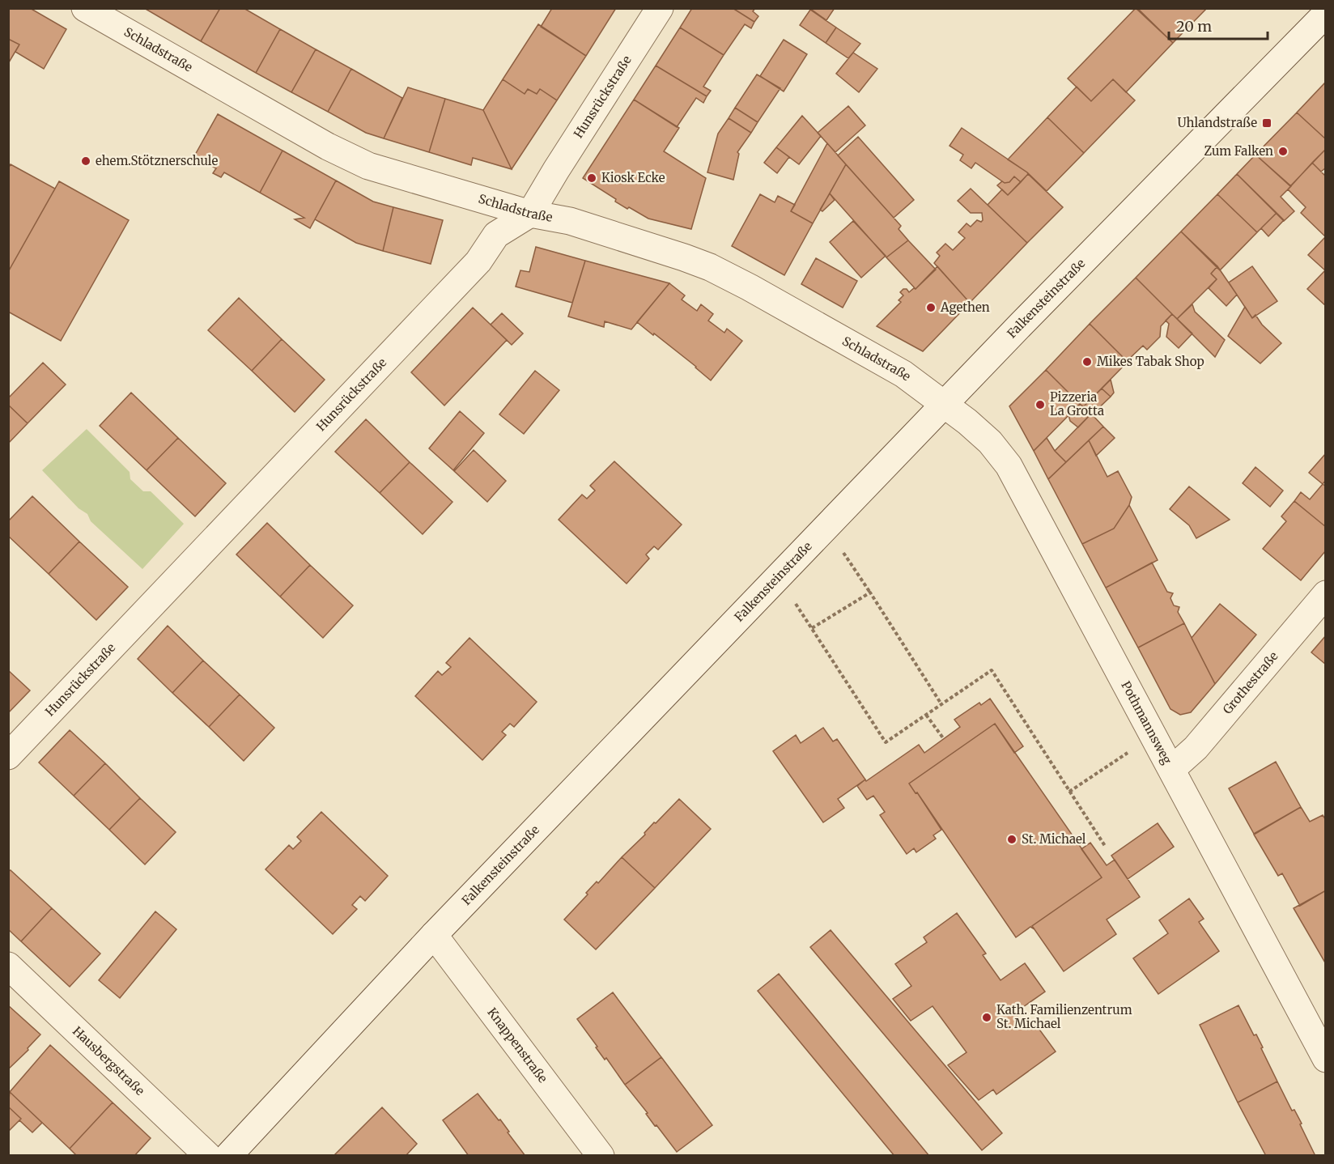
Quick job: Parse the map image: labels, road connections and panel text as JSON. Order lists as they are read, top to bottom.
{
  "streets": {
    "street": [
      "Schladstraße",
      "Hunsrückstraße",
      "Falkensteinstraße",
      "Grothestraße",
      "Pothmannsweg",
      "Knappenstraße",
      "Hausbergstraße"
    ]
  },
  "crossings": [
    ["Schladstraße", "Hunsrückstraße"],
    ["Schladstraße", "Falkensteinstraße"],
    ["Schladstraße", "Pothmannsweg"],
    ["Falkensteinstraße", "Pothmannsweg"],
    ["Falkensteinstraße", "Knappenstraße"],
    ["Grothestraße", "Pothmannsweg"]
  ],
  "places": {
    "transit": ["Uhlandstraße"],
    "other": [
      "Zum Falken",
      "ehem.Stötznerschule",
      "Kiosk Ecke",
      "Agethen",
      "Mikes Tabak Shop",
      "Pizzeria La Grotta",
      "St. Michael",
      "Kath. Familienzentrum St. Michael"
    ]
  },
  "scale_bar": "20 m"
}
